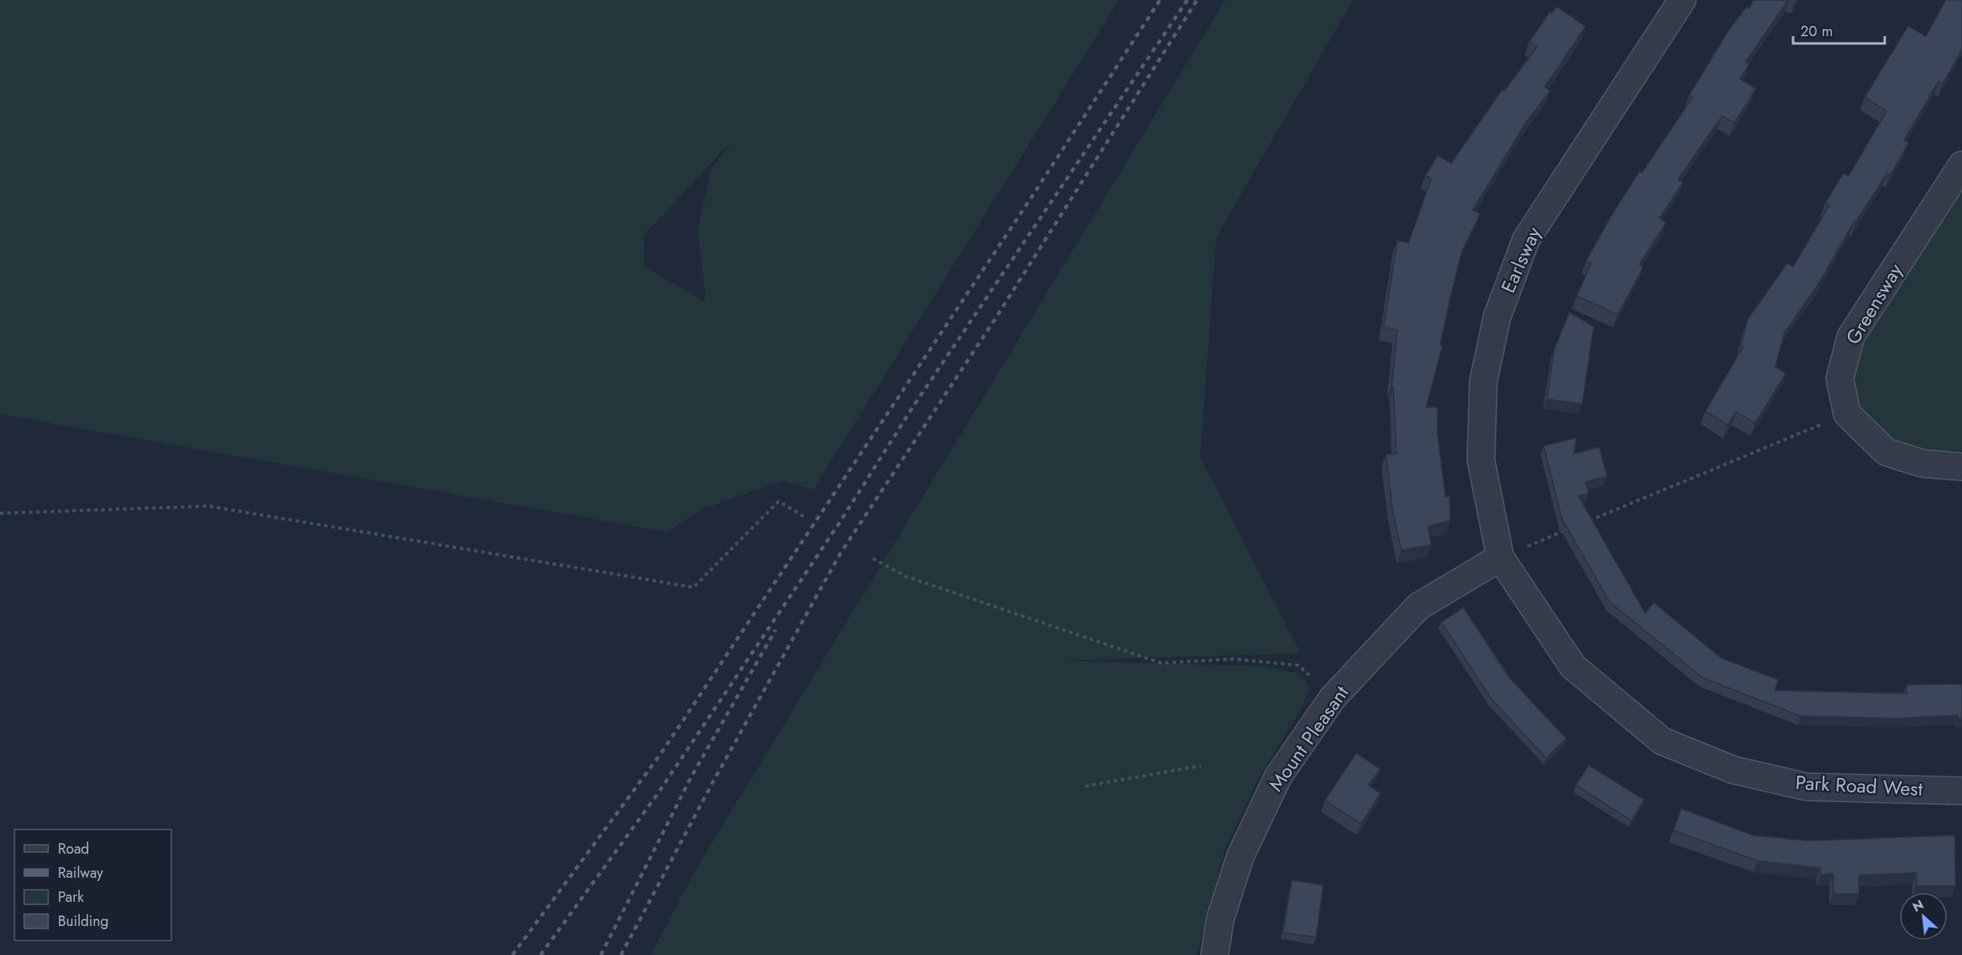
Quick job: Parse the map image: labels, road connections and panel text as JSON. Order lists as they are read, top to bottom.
{
  "streets": {
    "street": [
      "Earlsway",
      "Greensway",
      "Mount Pleasant",
      "Park Road West"
    ]
  },
  "crossings": [
    ["Earlsway", "Mount Pleasant"],
    ["Earlsway", "Park Road West"],
    ["Mount Pleasant", "Park Road West"]
  ],
  "legend": [
    "Road",
    "Railway",
    "Park",
    "Building"
  ],
  "scale_bar": "20 m",
  "north": "top left"
}
